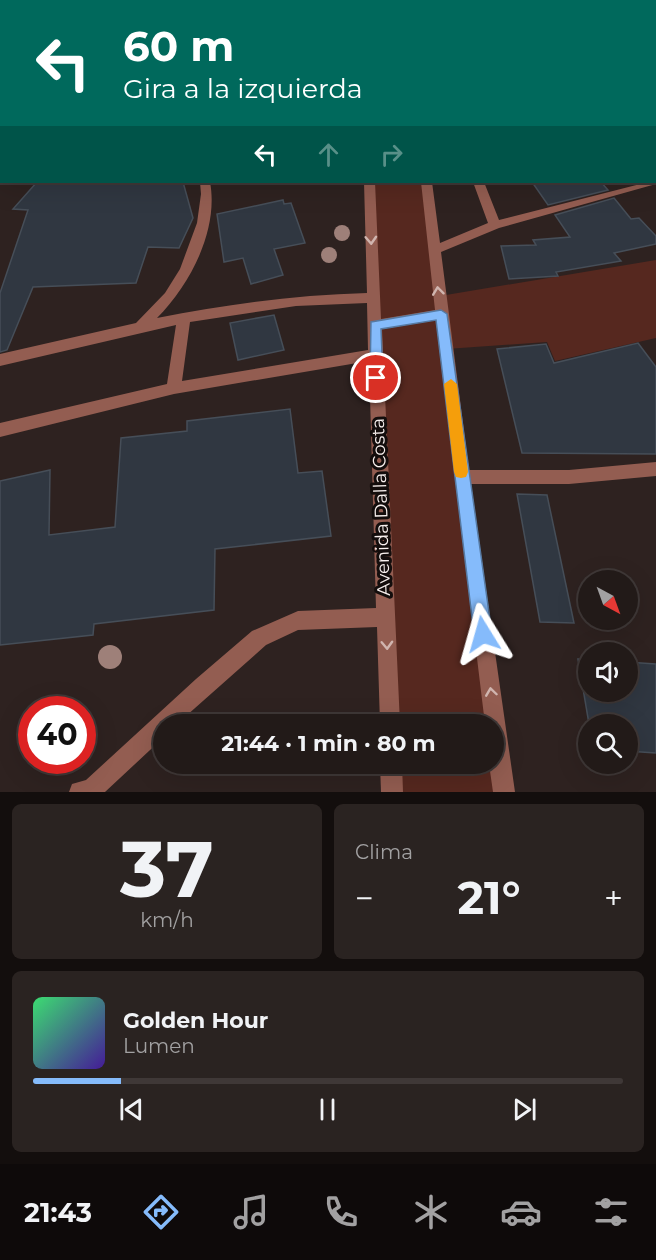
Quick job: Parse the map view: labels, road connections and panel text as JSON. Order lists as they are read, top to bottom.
{
  "streets": {
    "street": ["Avenida Dalla Costa"]
  },
  "north": "bottom right",
  "page": {
    "turn": ["60 m", "Gira a la izquierda"],
    "limit": "40",
    "trip": "21:44 · 1 min · 80 m",
    "tile": [
      ["37", "km/h"],
      "Clima"
    ],
    "heat": ["−", "21°", "+"],
    "song": ["Golden Hour", "Lumen"],
    "tabs": "21:43"
  }
}
